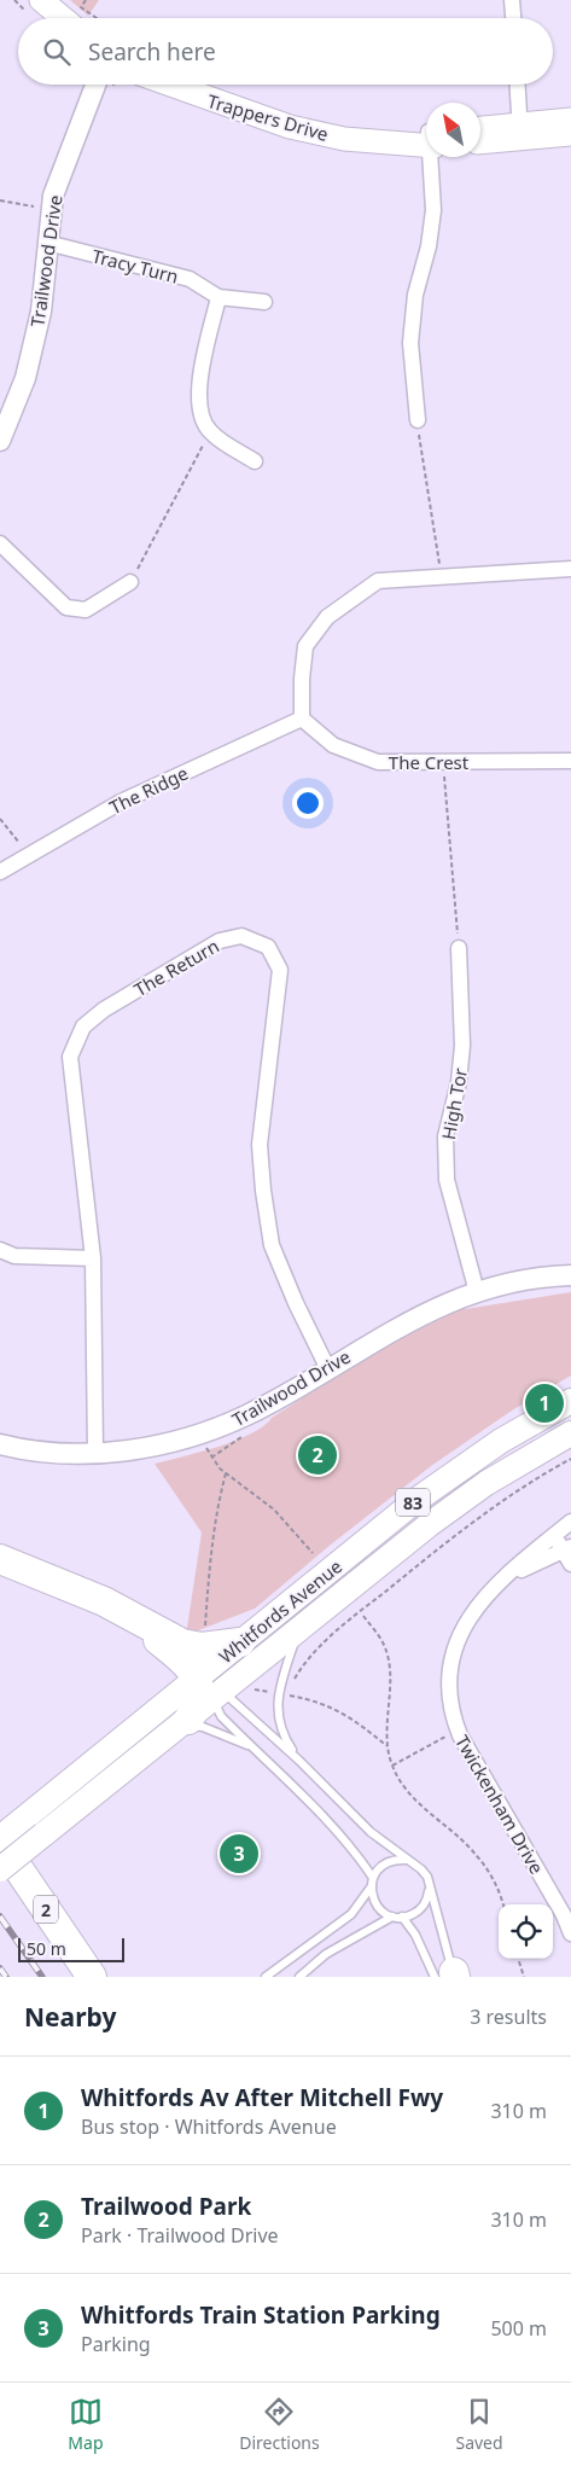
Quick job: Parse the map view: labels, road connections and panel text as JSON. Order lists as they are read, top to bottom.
{
  "streets": {
    "highway": ["2"],
    "main road": ["Trappers Drive", "83", "Whitfords Avenue"],
    "street": [
      "Trailwood Drive",
      "Tracy Turn",
      "The Crest",
      "The Ridge",
      "The Return",
      "High Tor",
      "Twickenham Drive"
    ]
  },
  "crossings": [
    ["Trailwood Drive", "Tracy Turn"],
    ["Trailwood Drive", "The Return"],
    ["Trailwood Drive", "High Tor"],
    ["The Crest", "The Ridge"],
    ["Whitfords Avenue", "2"]
  ],
  "scale_bar": "50 m",
  "north": "top left",
  "page": {
    "search": "Search here",
    "pins": ["1", "2", "3"],
    "scale": "50 m",
    "heading": ["Nearby", "3 results"],
    "list": [
      {
        "mark": "1",
        "name": "Whitfords Av After Mitchell Fwy",
        "note": "Bus stop · Whitfords Avenue",
        "value": "310 m"
      },
      {
        "mark": "2",
        "name": "Trailwood Park",
        "note": "Park · Trailwood Drive",
        "value": "310 m"
      },
      {
        "mark": "3",
        "name": "Whitfords Train Station Parking",
        "note": "Parking",
        "value": "500 m"
      }
    ],
    "nav": ["Map", "Directions", "Saved"]
  }
}
